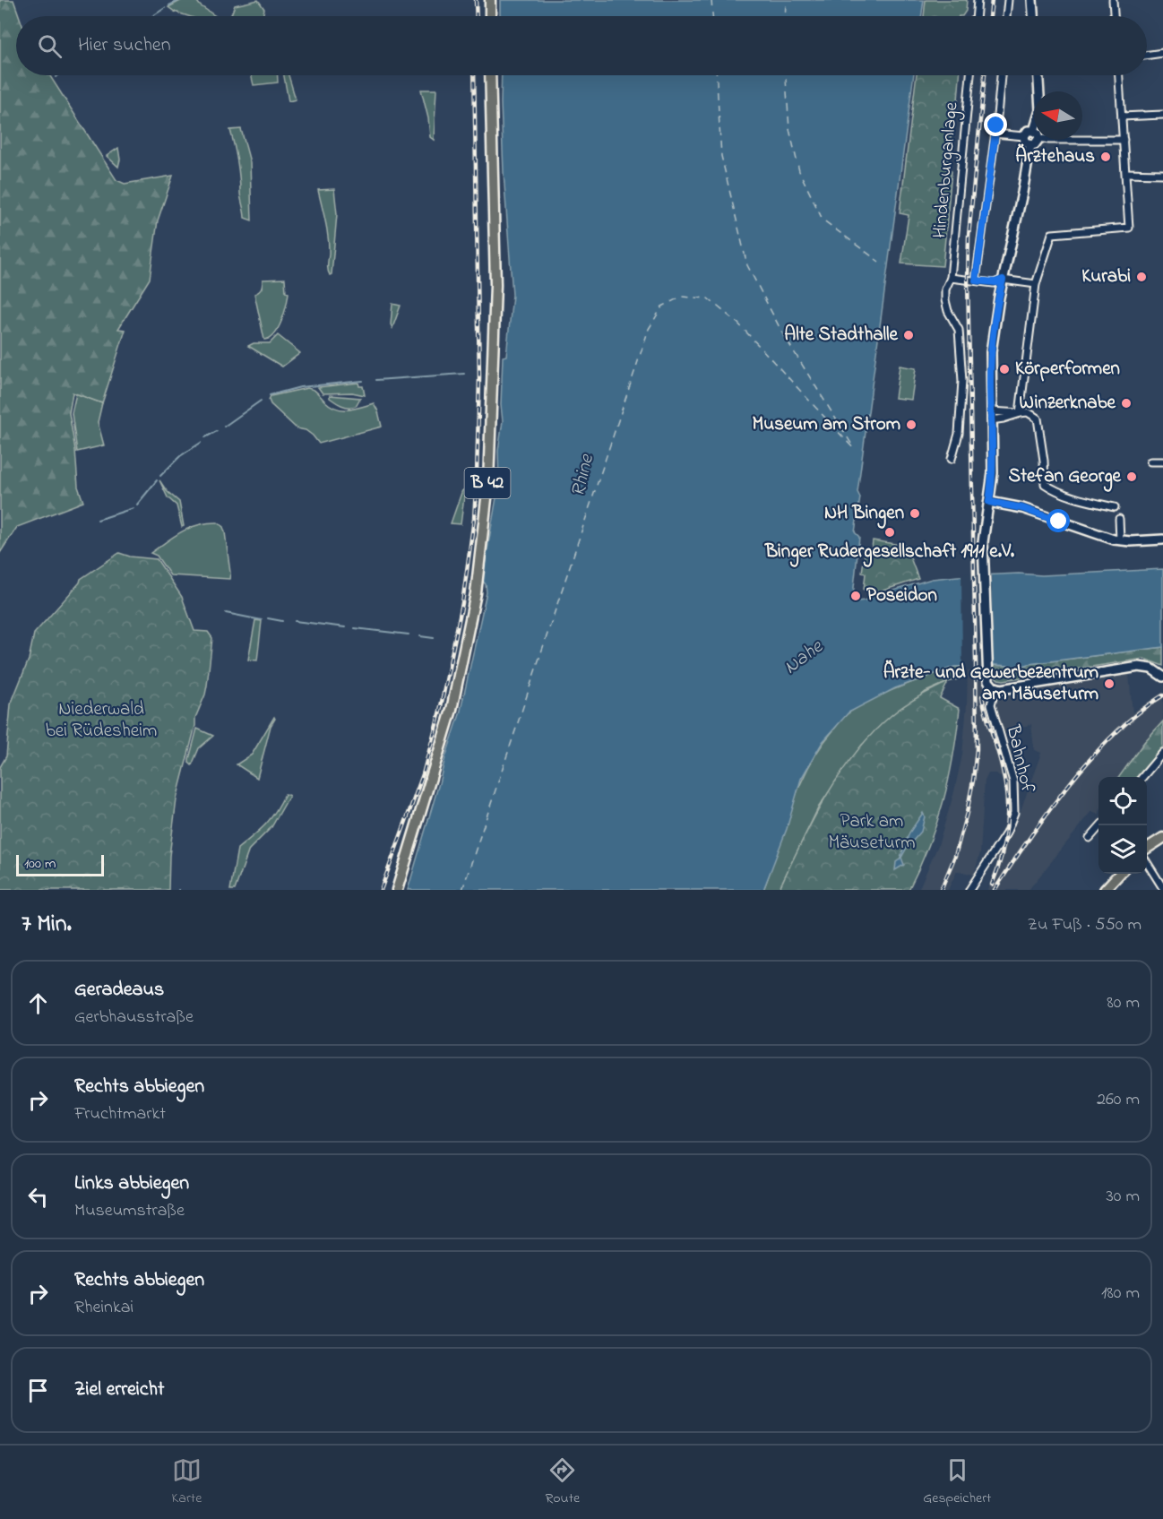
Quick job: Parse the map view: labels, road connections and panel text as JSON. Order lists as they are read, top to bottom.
{
  "streets": {
    "main road": ["B 42"],
    "street": ["Hindenburganlage", "Bahnhof"]
  },
  "water": ["Rhine", "Nahe"],
  "parks": ["Niederwald bei Rüdesheim", "Park am Mäuseturm"],
  "places": [
    "Ärztehaus",
    "Kurabi",
    "Alte Stadthalle",
    "Körperformen",
    "Winzerknabe",
    "Museum am Strom",
    "Stefan George",
    "NH Bingen",
    "Binger Rudergesellschaft 1911 e.V.",
    "Poseidon",
    "Ärzte- und Gewerbezentrum am Mäuseturm"
  ],
  "scale_bar": "100 m",
  "north": "left",
  "page": {
    "search": "Hier suchen",
    "scale": "100 m",
    "heading": ["7 Min.", "Zu Fuß · 550 m"],
    "list": [
      ["Geradeaus", "Gerbhausstraße", "80 m"],
      ["Rechts abbiegen", "Fruchtmarkt", "260 m"],
      ["Links abbiegen", "Museumstraße", "30 m"],
      ["Rechts abbiegen", "Rheinkai", "180 m"],
      "Ziel erreicht"
    ],
    "nav": ["Karte", "Route", "Gespeichert"]
  }
}
